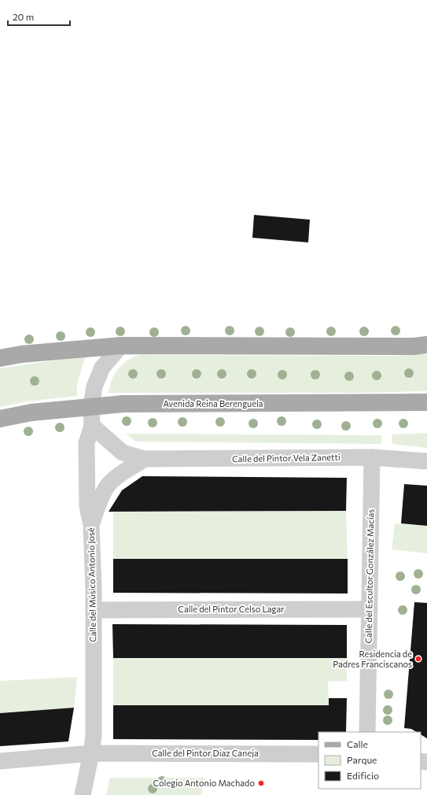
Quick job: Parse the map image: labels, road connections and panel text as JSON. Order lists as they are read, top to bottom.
{
  "streets": {
    "main road": ["Avenida Reina Berenguela"],
    "street": [
      "Calle del Pintor Vela Zanetti",
      "Calle del Escultor González Macías",
      "Calle del Músico Antonio José",
      "Calle del Pintor Celso Lagar",
      "Calle del Pintor Díaz Caneja"
    ]
  },
  "crossings": [
    ["Avenida Reina Berenguela", "Calle del Músico Antonio José"],
    ["Calle del Pintor Vela Zanetti", "Calle del Escultor González Macías"],
    ["Calle del Pintor Vela Zanetti", "Calle del Músico Antonio José"],
    ["Calle del Escultor González Macías", "Calle del Pintor Celso Lagar"],
    ["Calle del Músico Antonio José", "Calle del Pintor Celso Lagar"],
    ["Calle del Músico Antonio José", "Calle del Pintor Díaz Caneja"]
  ],
  "places": ["Residencia de Padres Franciscanos", "Colegio Antonio Machado"],
  "legend": ["Calle", "Parque", "Edificio"],
  "scale_bar": "20 m"
}
